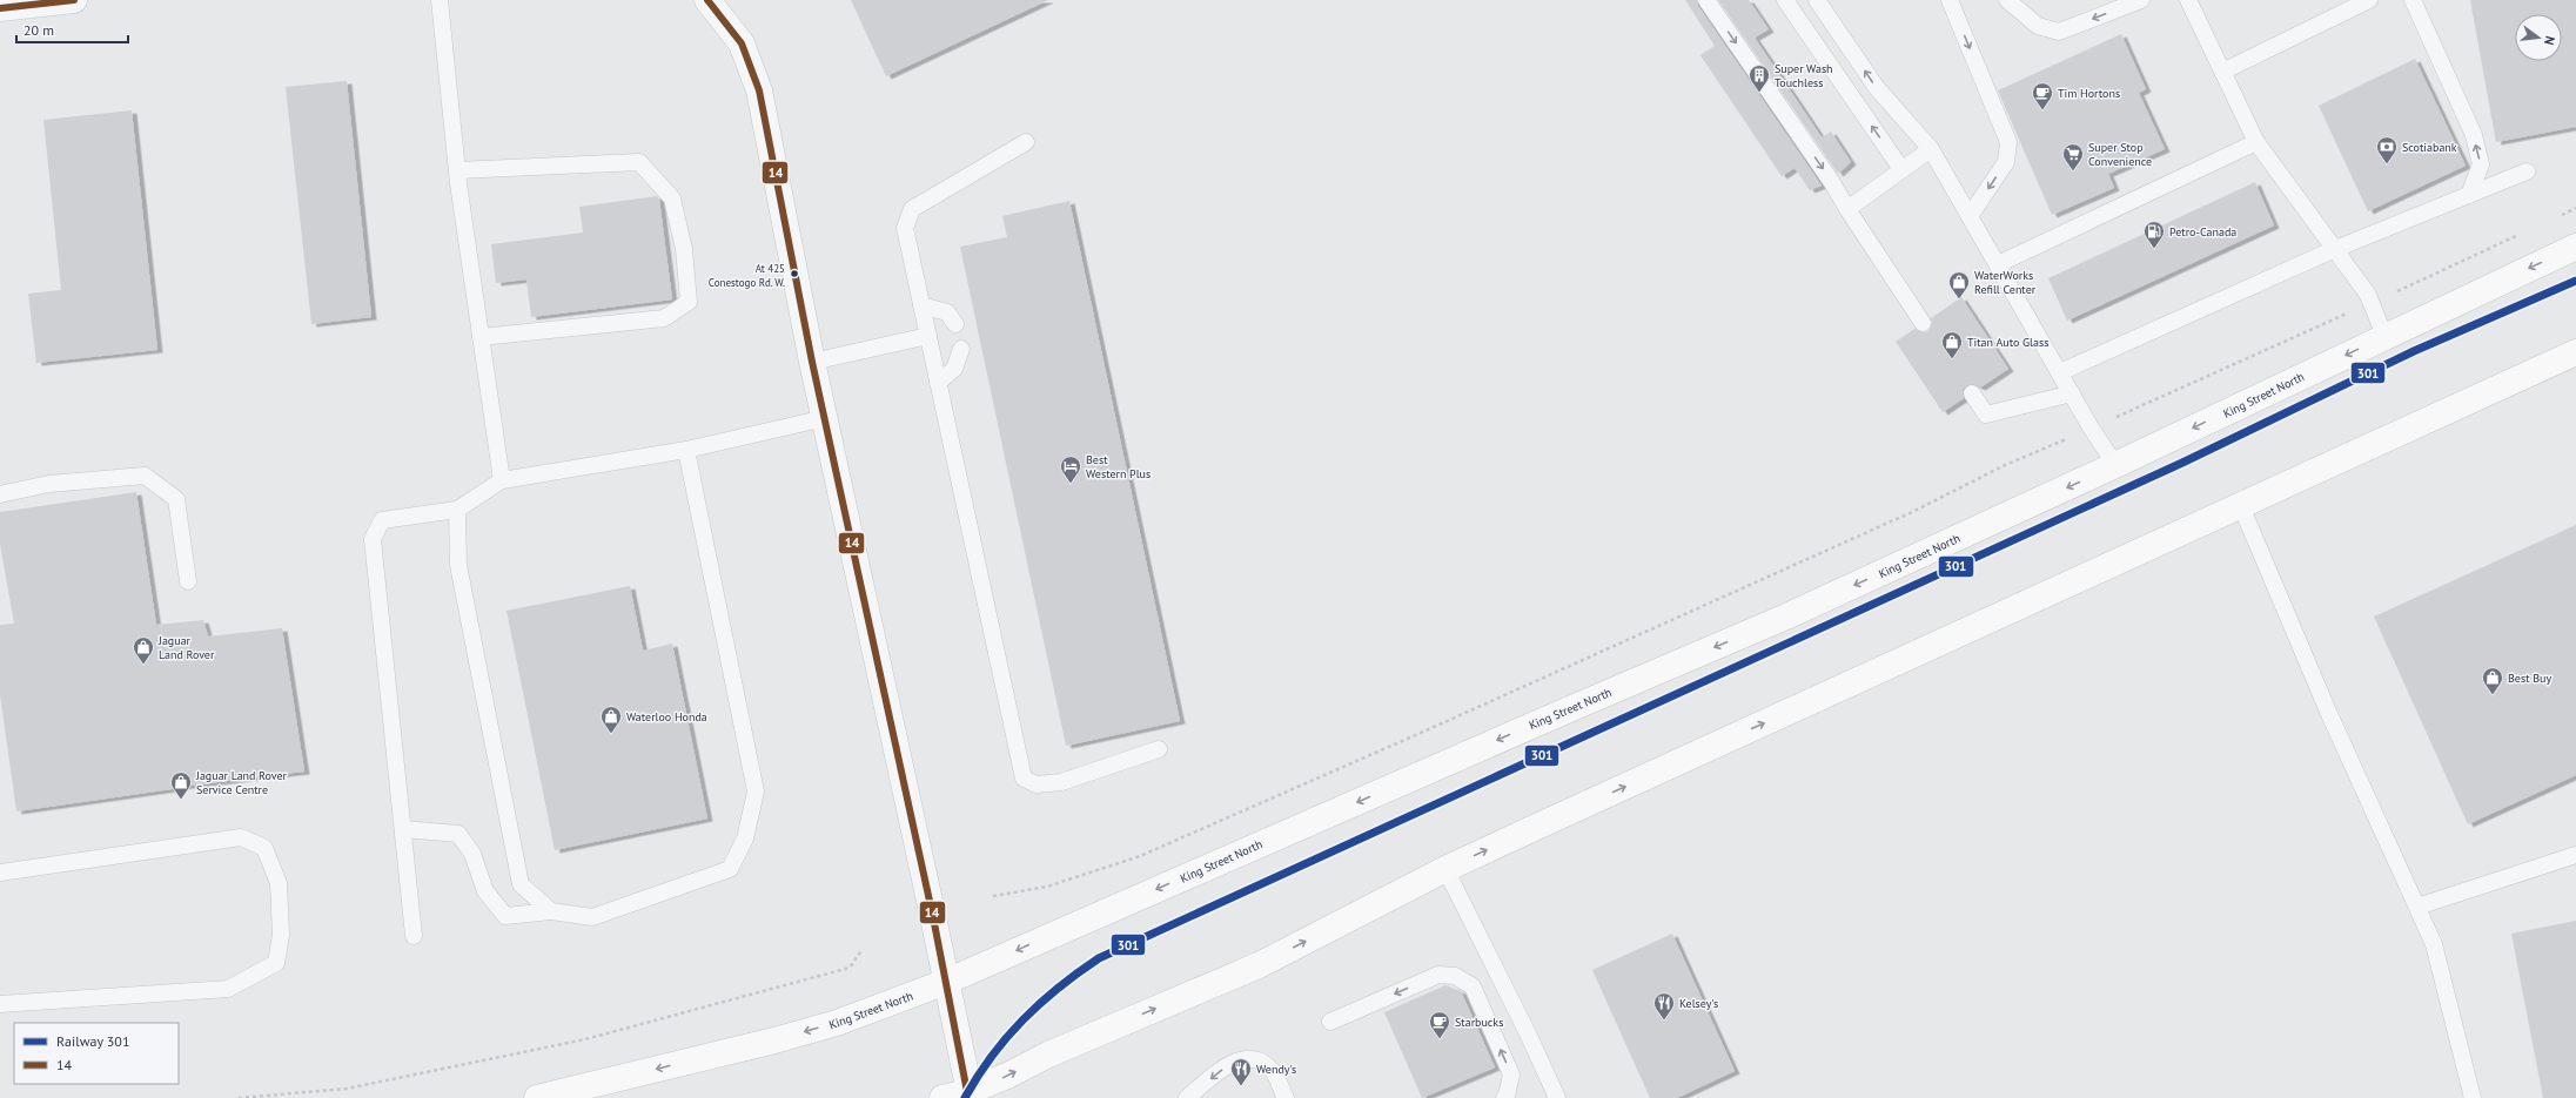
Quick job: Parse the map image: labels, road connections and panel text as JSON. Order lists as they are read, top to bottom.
{
  "streets": {
    "main road": ["King Street North"]
  },
  "places": {
    "building": ["Super Wash Touchless"],
    "cafe": ["Tim Hortons", "Starbucks"],
    "bank": ["Scotiabank"],
    "supermarket": ["Super Stop Convenience"],
    "fuel station": ["Petro-Canada"],
    "other": ["At 425 Conestogo Rd. W."],
    "shop": [
      "WaterWorks Refill Center",
      "Titan Auto Glass",
      "Jaguar Land Rover",
      "Best Buy",
      "Waterloo Honda",
      "Jaguar Land Rover Service Centre"
    ],
    "hotel": ["Best Western Plus"],
    "restaurant": ["Kelsey's", "Wendy's"]
  },
  "lines": ["transit line 14", "rail line 301"],
  "legend": ["Railway 301", "14"],
  "scale_bar": "20 m",
  "north": "right"
}
